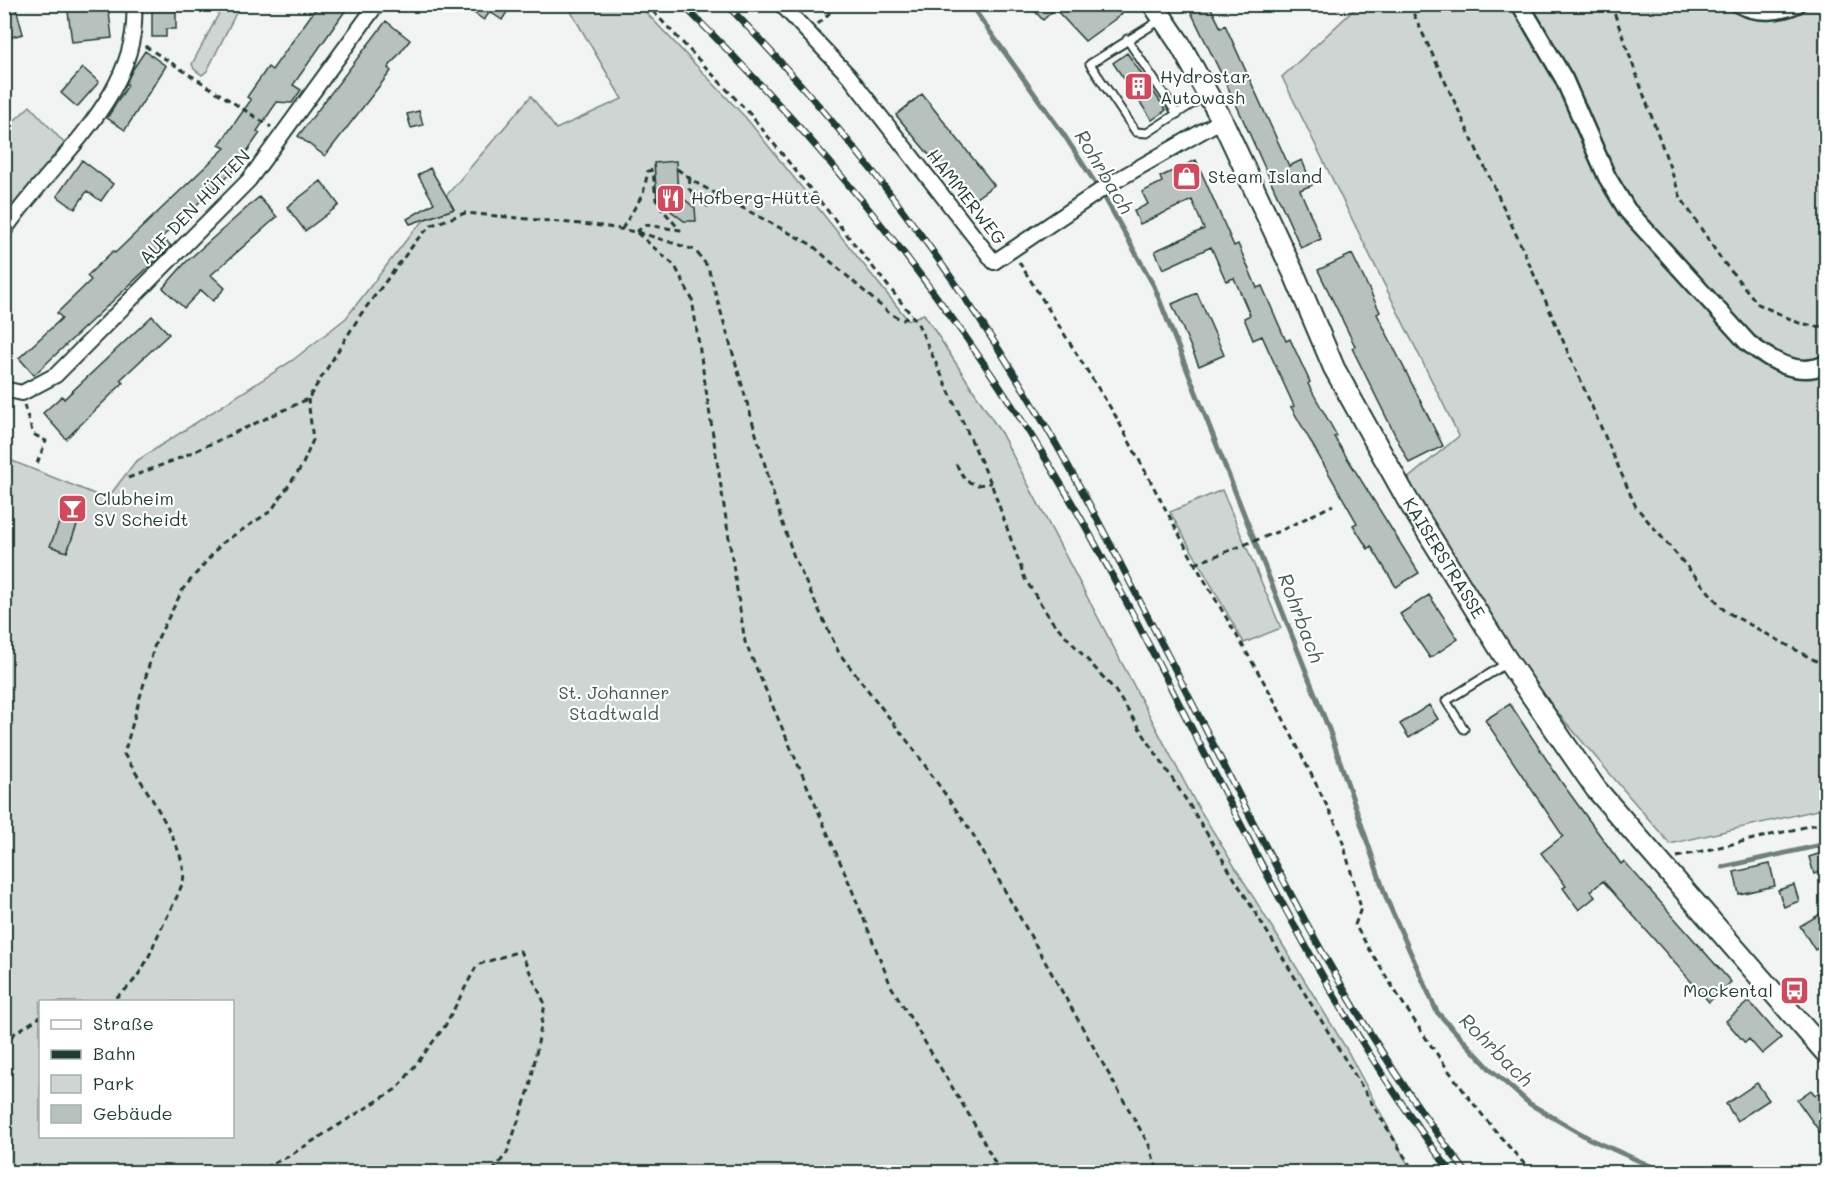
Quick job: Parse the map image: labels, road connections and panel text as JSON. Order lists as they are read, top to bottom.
{
  "streets": {
    "main road": ["KAISERSTRASSE"],
    "street": ["HAMMERWEG", "AUF DEN HÜTTEN"]
  },
  "crossings": [
    ["HAMMERWEG", "KAISERSTRASSE"]
  ],
  "water": ["Rohrbach"],
  "parks": ["St. Johanner Stadtwald"],
  "places": {
    "building": ["Hydrostar Autowash"],
    "shop": ["Steam Island"],
    "restaurant": ["Hofberg-Hütte"],
    "bar": ["Clubheim SV Scheidt"],
    "bus stop": ["Mockental"]
  },
  "legend": [
    "Straße",
    "Bahn",
    "Park",
    "Gebäude"
  ]
}
